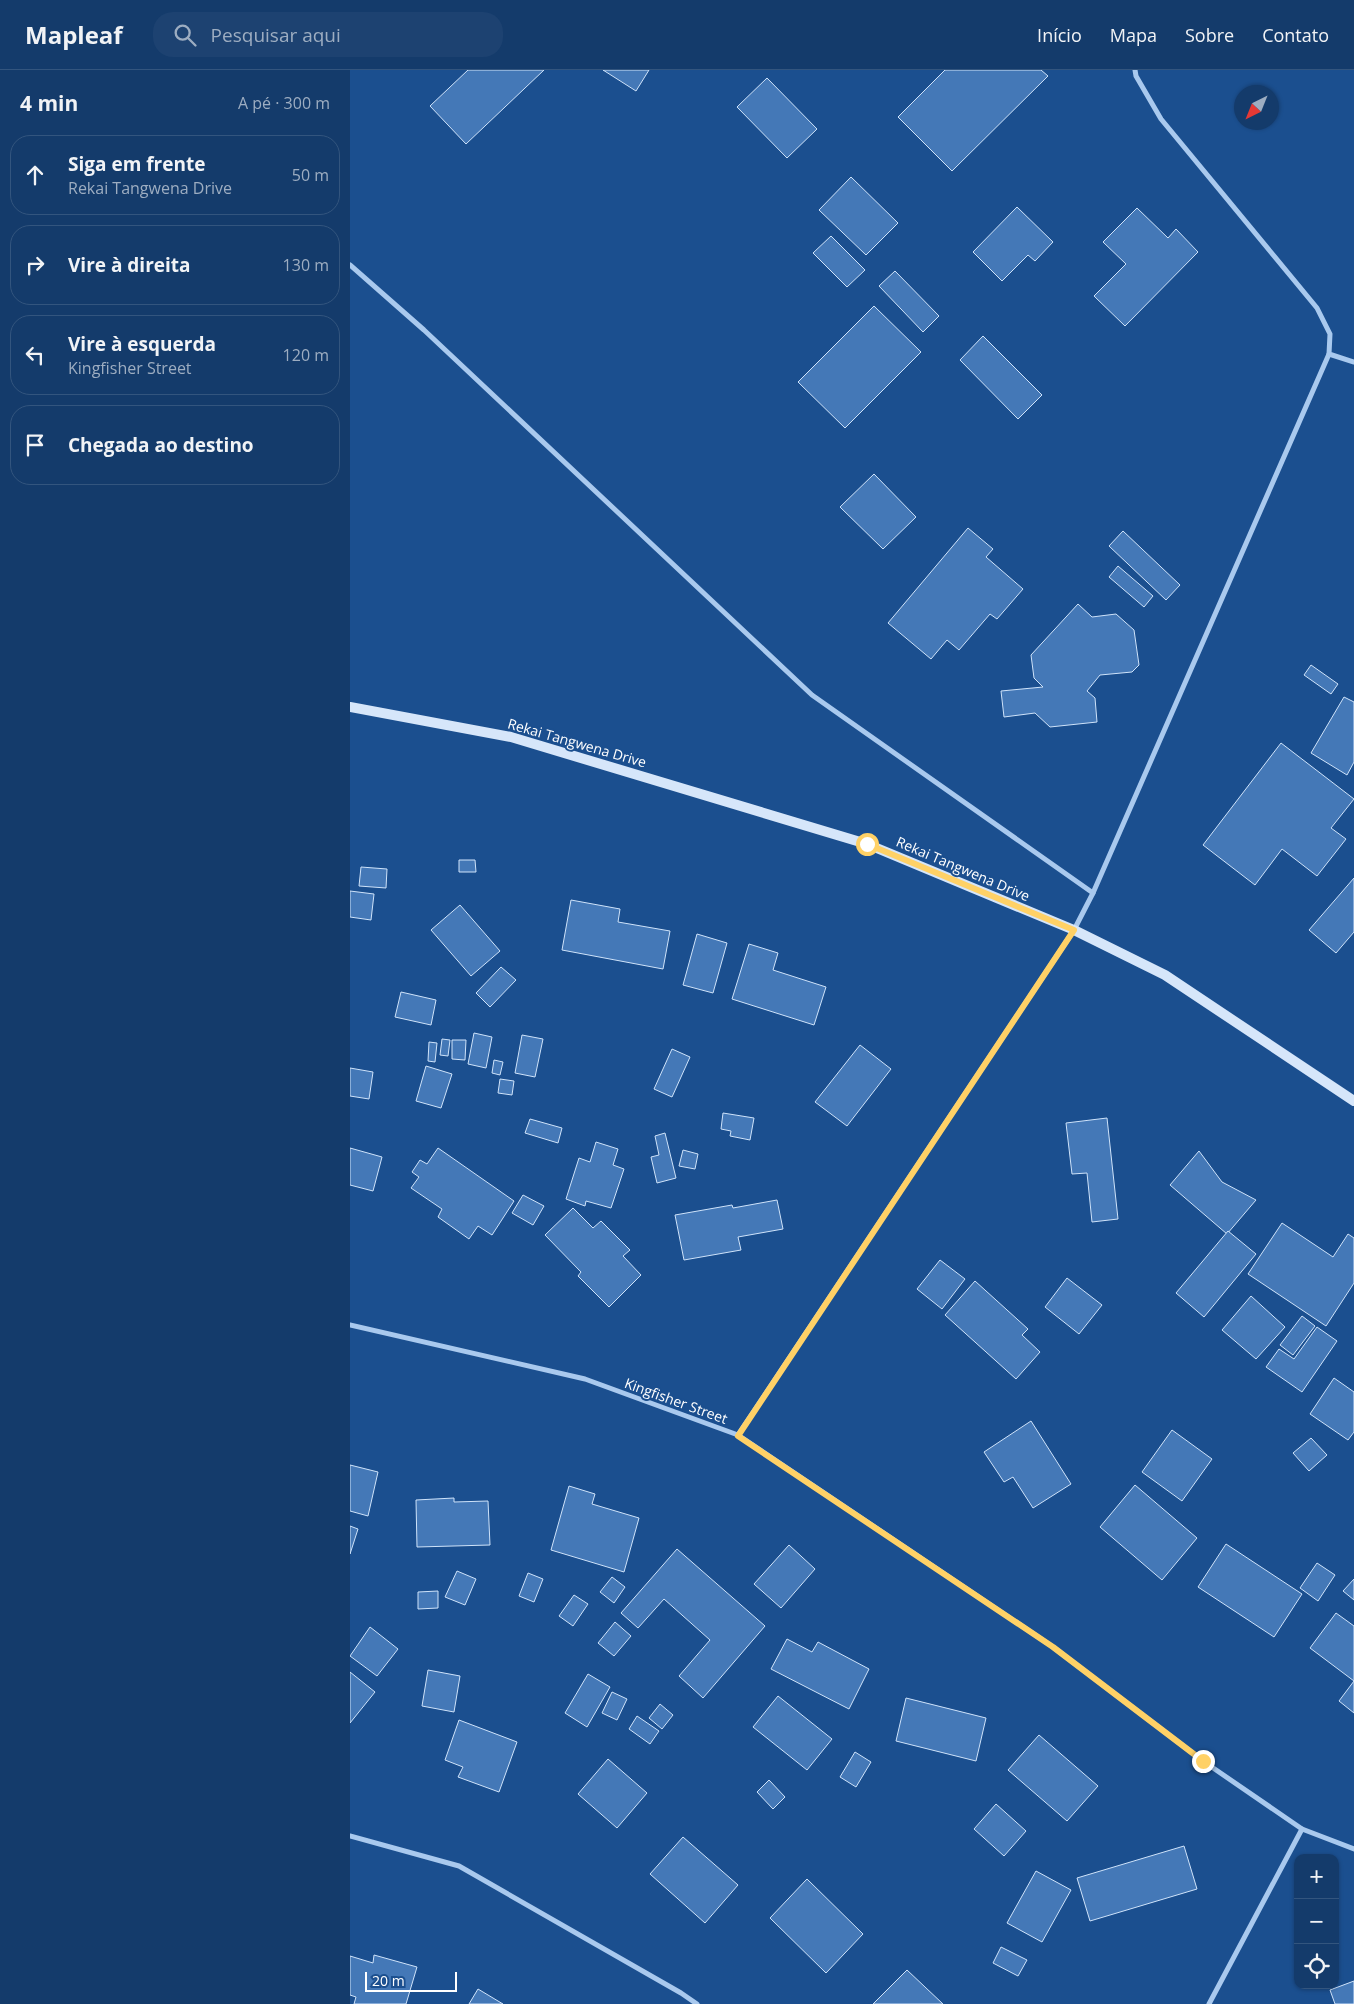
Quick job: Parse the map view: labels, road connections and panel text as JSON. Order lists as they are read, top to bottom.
{
  "streets": {
    "street": ["Rekai Tangwena Drive", "Kingfisher Street"]
  },
  "scale_bar": "20 m",
  "north": "bottom left",
  "page": {
    "header": "Mapleaf",
    "search": "Pesquisar aqui",
    "nav": [
      "Início",
      "Mapa",
      "Sobre",
      "Contato"
    ],
    "heading": ["4 min", "A pé · 300 m"],
    "list": [
      ["Siga em frente", "Rekai Tangwena Drive", "50 m"],
      ["Vire à direita", "130 m"],
      ["Vire à esquerda", "Kingfisher Street", "120 m"],
      "Chegada ao destino"
    ],
    "map_buttons": ["+", "−"],
    "scale": "20 m"
  }
}
